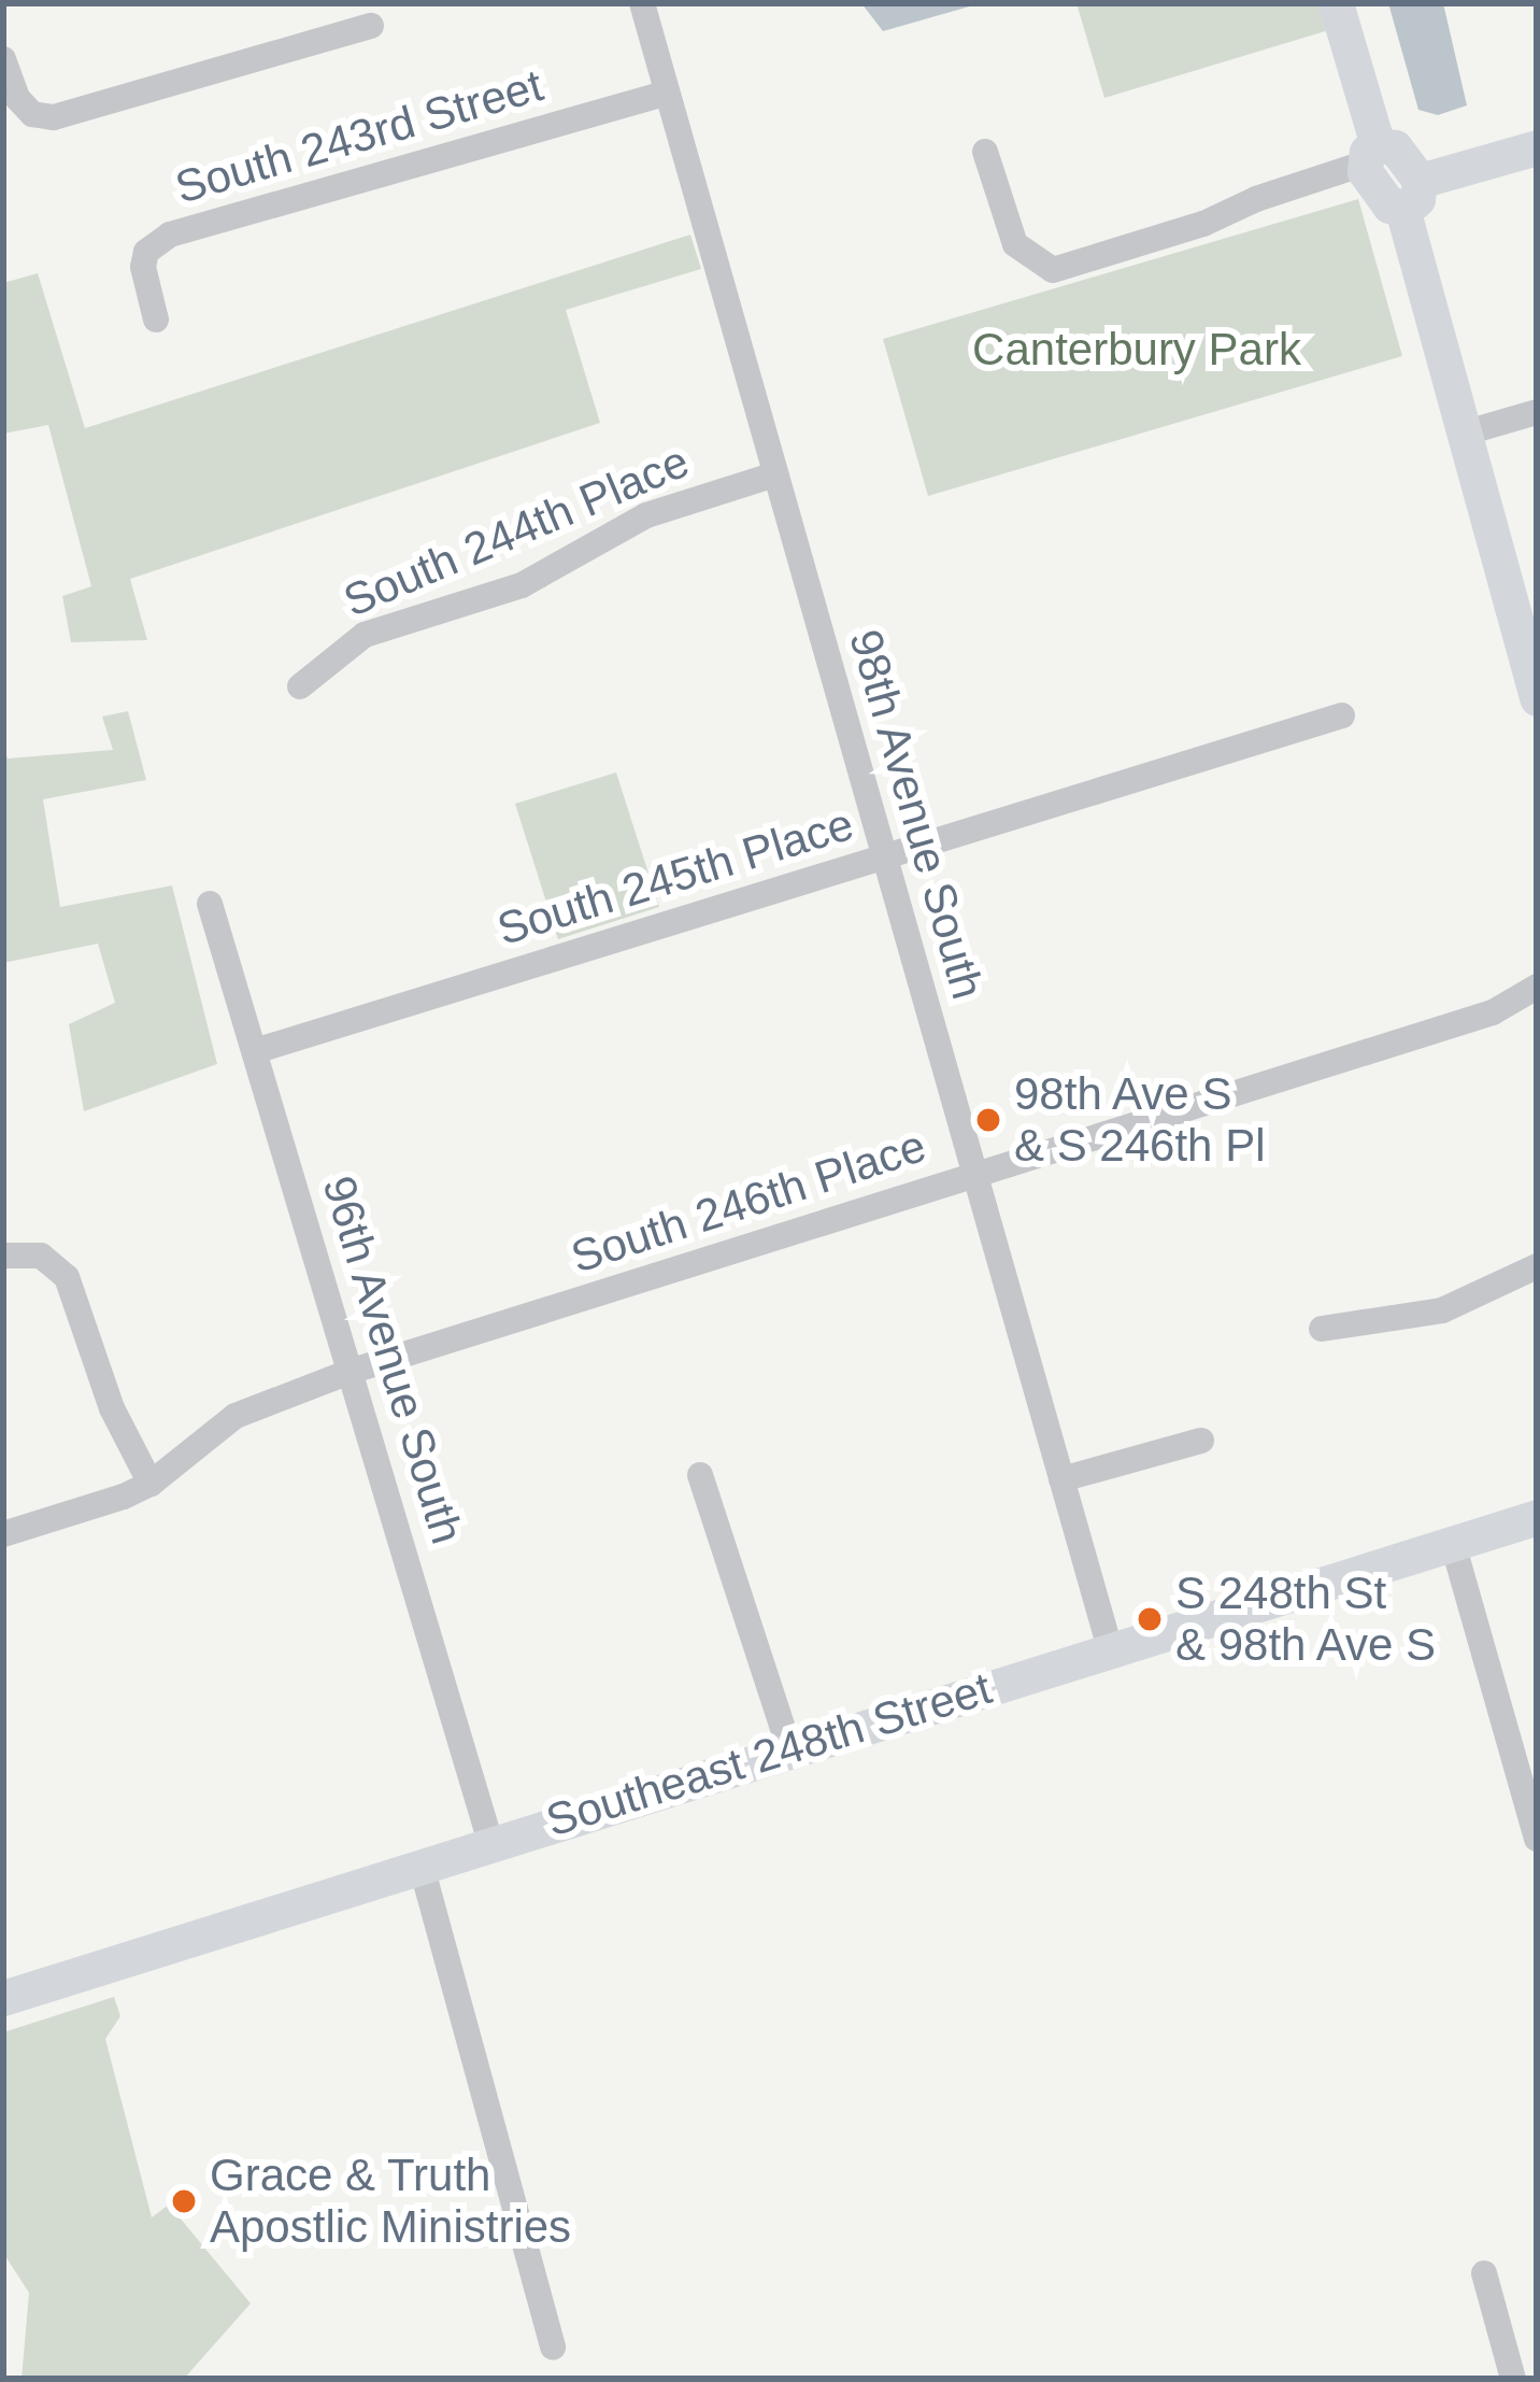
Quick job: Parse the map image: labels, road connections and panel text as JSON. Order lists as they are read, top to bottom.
{
  "streets": {
    "street": [
      "South 243rd Street",
      "South 244th Place",
      "98th Avenue South",
      "South 245th Place",
      "South 246th Place",
      "96th Avenue South",
      "Southeast 248th Street"
    ]
  },
  "crossings": [
    ["South 243rd Street", "98th Avenue South"],
    ["South 244th Place", "98th Avenue South"],
    ["98th Avenue South", "South 245th Place"],
    ["98th Avenue South", "South 246th Place"],
    ["98th Avenue South", "Southeast 248th Street"],
    ["South 245th Place", "96th Avenue South"],
    ["South 246th Place", "96th Avenue South"],
    ["96th Avenue South", "Southeast 248th Street"]
  ],
  "parks": ["Canterbury Park"],
  "places": ["98th Ave S & S 246th Pl", "S 248th St & 98th Ave S", "Grace & Truth Apostlic Ministries"]
}
